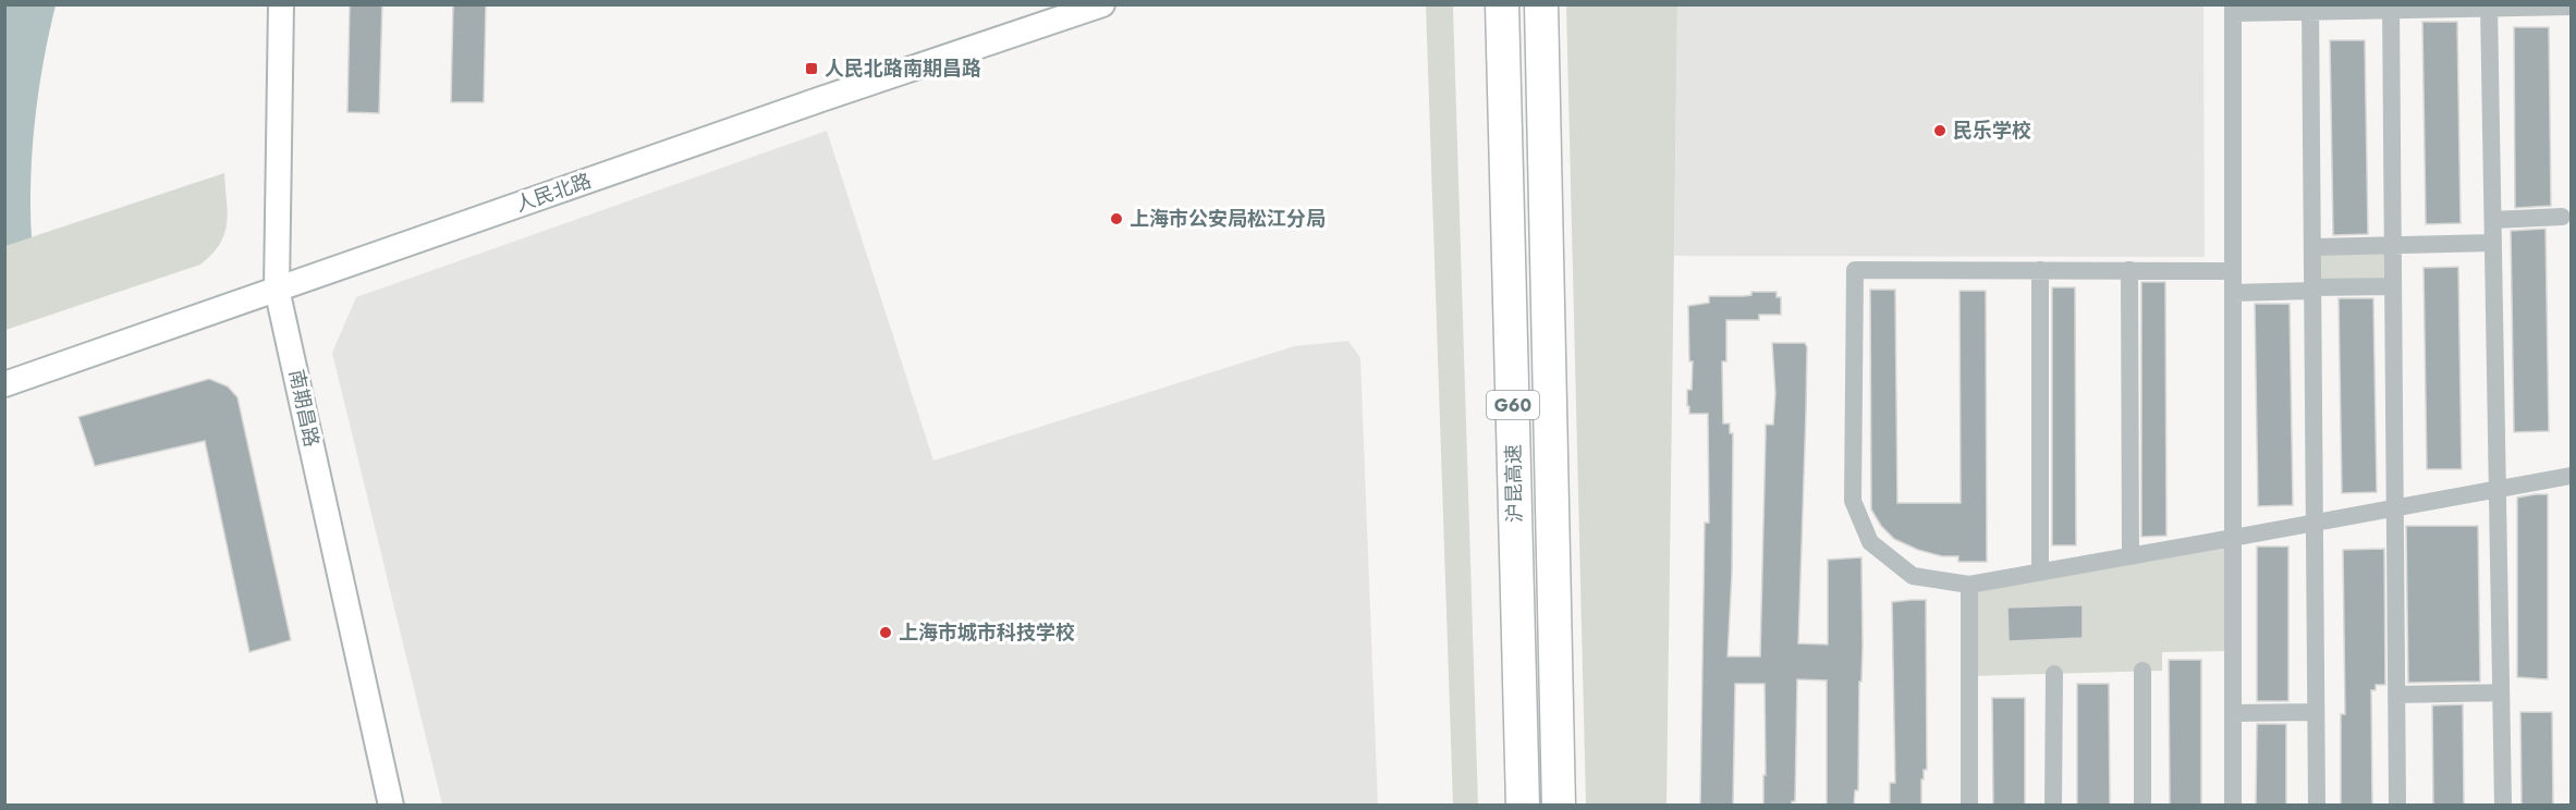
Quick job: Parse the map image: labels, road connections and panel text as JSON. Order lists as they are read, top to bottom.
{
  "streets": {
    "highway": ["G60", "沪昆高速"],
    "main road": ["人民北路", "南期昌路"]
  },
  "crossings": [
    ["人民北路", "南期昌路"]
  ],
  "places": {
    "transit": ["人民北路南期昌路"],
    "other": ["民乐学校", "上海市公安局松江分局", "上海市城市科技学校"]
  }
}
